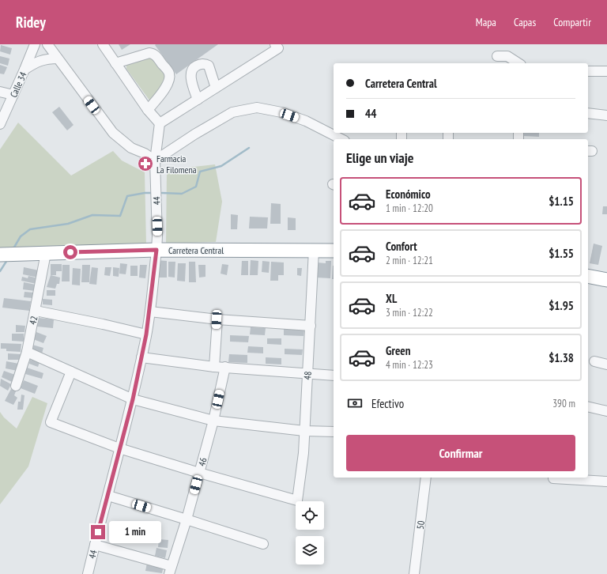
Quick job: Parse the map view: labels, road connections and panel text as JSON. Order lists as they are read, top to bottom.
{
  "streets": {
    "highway": ["Carretera Central"],
    "street": [
      "Calle 34",
      "44",
      "42",
      "48",
      "46",
      "50"
    ]
  },
  "crossings": [
    ["44", "Carretera Central"],
    ["Carretera Central", "42"],
    ["Carretera Central", "48"],
    ["48", "46"]
  ],
  "places": {
    "pharmacy": ["Farmacia La Filomena"]
  },
  "page": {
    "header": "Ridey",
    "nav": ["Mapa", "Capas", "Compartir"],
    "banner": ["Carretera Central", "44"],
    "heading": "Elige un viaje",
    "list": [
      {
        "name": "Económico",
        "note": "1 min · 12:20",
        "value": "$1.15"
      },
      {
        "name": "Confort",
        "note": "2 min · 12:21",
        "value": "$1.55"
      },
      {
        "name": "XL",
        "note": "3 min · 12:22",
        "value": "$1.95"
      },
      {
        "name": "Green",
        "note": "4 min · 12:23",
        "value": "$1.38"
      }
    ],
    "pay": ["Efectivo", "390 m"],
    "buttons": "Confirmar",
    "bubble": "1 min"
  }
}
